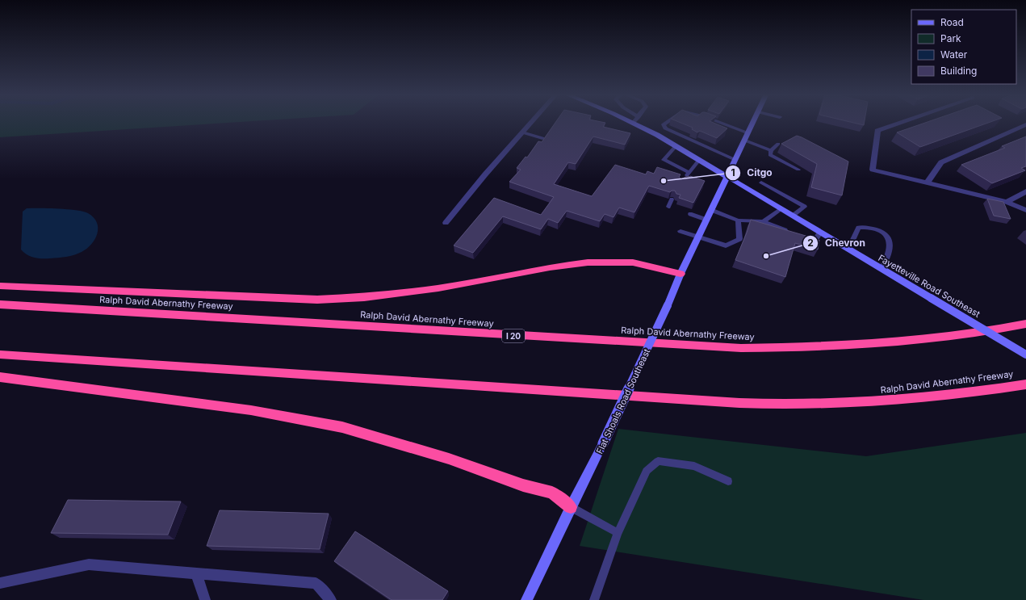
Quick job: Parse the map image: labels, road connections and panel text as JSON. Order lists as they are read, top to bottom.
{
  "streets": {
    "highway": ["Ralph David Abernathy Freeway", "I 20"],
    "street": ["Fayetteville Road Southeast", "Flat Shoals Road Southeast"]
  },
  "crossings": [
    ["Fayetteville Road Southeast", "Flat Shoals Road Southeast"]
  ],
  "places": ["Citgo", "Chevron"],
  "legend": [
    "Road",
    "Park",
    "Water",
    "Building"
  ]
}
